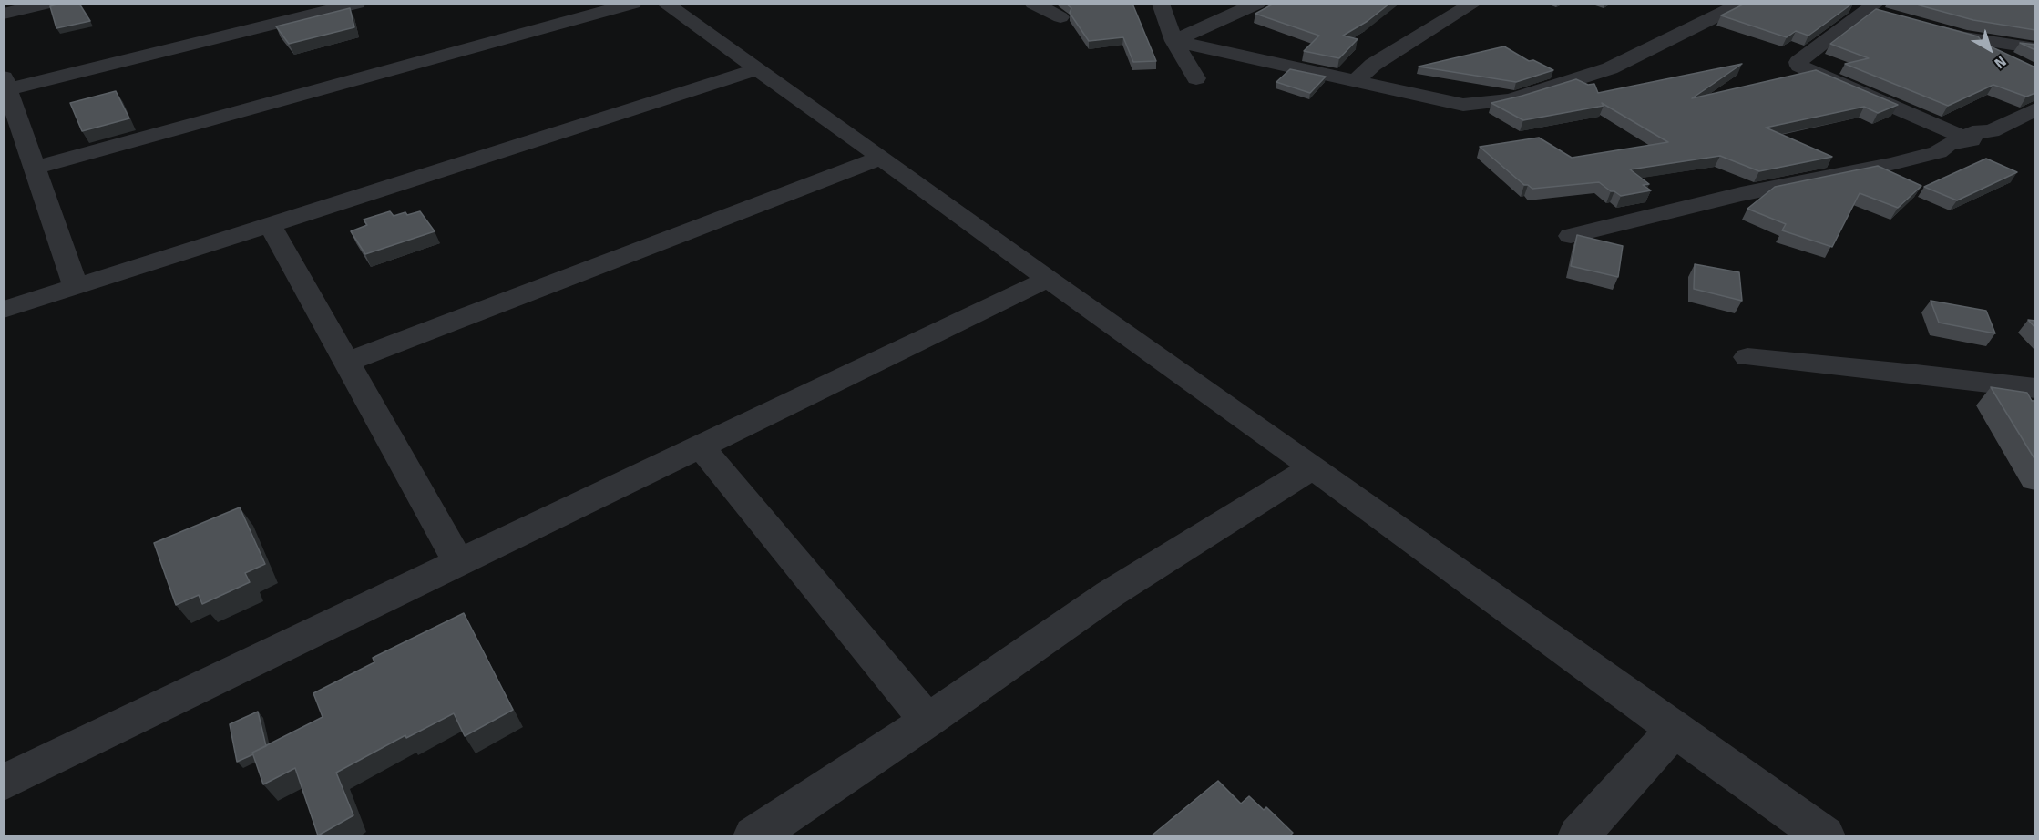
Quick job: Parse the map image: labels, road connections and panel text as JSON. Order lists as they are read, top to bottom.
{
  "north": "bottom right"
}
